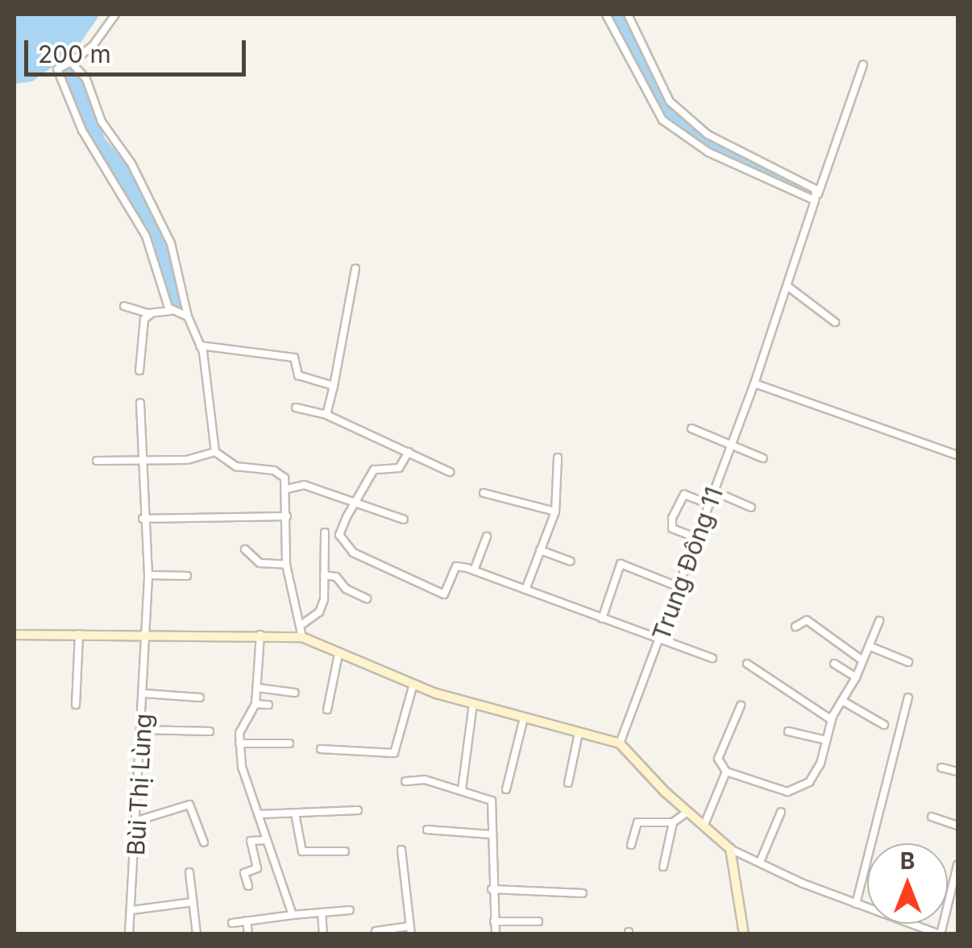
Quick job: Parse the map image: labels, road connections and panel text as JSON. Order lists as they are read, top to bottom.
{
  "streets": {
    "street": ["Trung Đông 11", "Bùi Thị Lùng"]
  },
  "scale_bar": "200 m",
  "north": "top"
}
